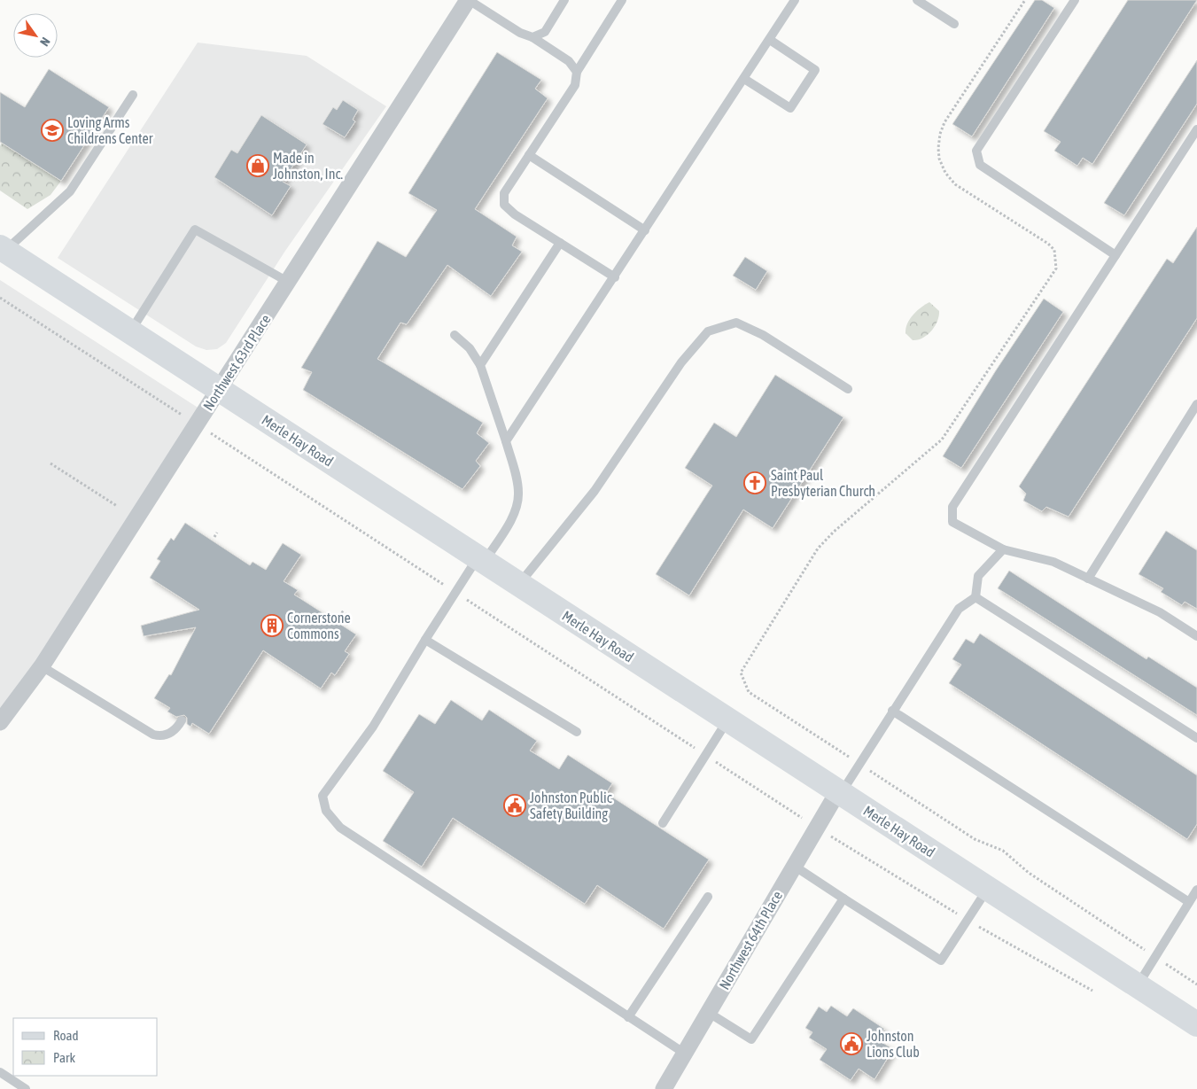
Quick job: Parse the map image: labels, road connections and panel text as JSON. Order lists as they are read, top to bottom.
{
  "streets": {
    "main road": ["Merle Hay Road"],
    "street": ["Northwest 63rd Place", "Northwest 64th Place"]
  },
  "crossings": [
    ["Northwest 63rd Place", "Merle Hay Road"],
    ["Merle Hay Road", "Northwest 64th Place"]
  ],
  "places": {
    "school or university": ["Loving Arms Childrens Center"],
    "shop": ["Made in Johnston, Inc."],
    "church": ["Saint Paul Presbyterian Church"],
    "building": ["Cornerstone Commons"],
    "public building": ["Johnston Public Safety Building", "Johnston Lions Club"]
  },
  "legend": ["Road", "Park"],
  "north": "bottom right"
}
